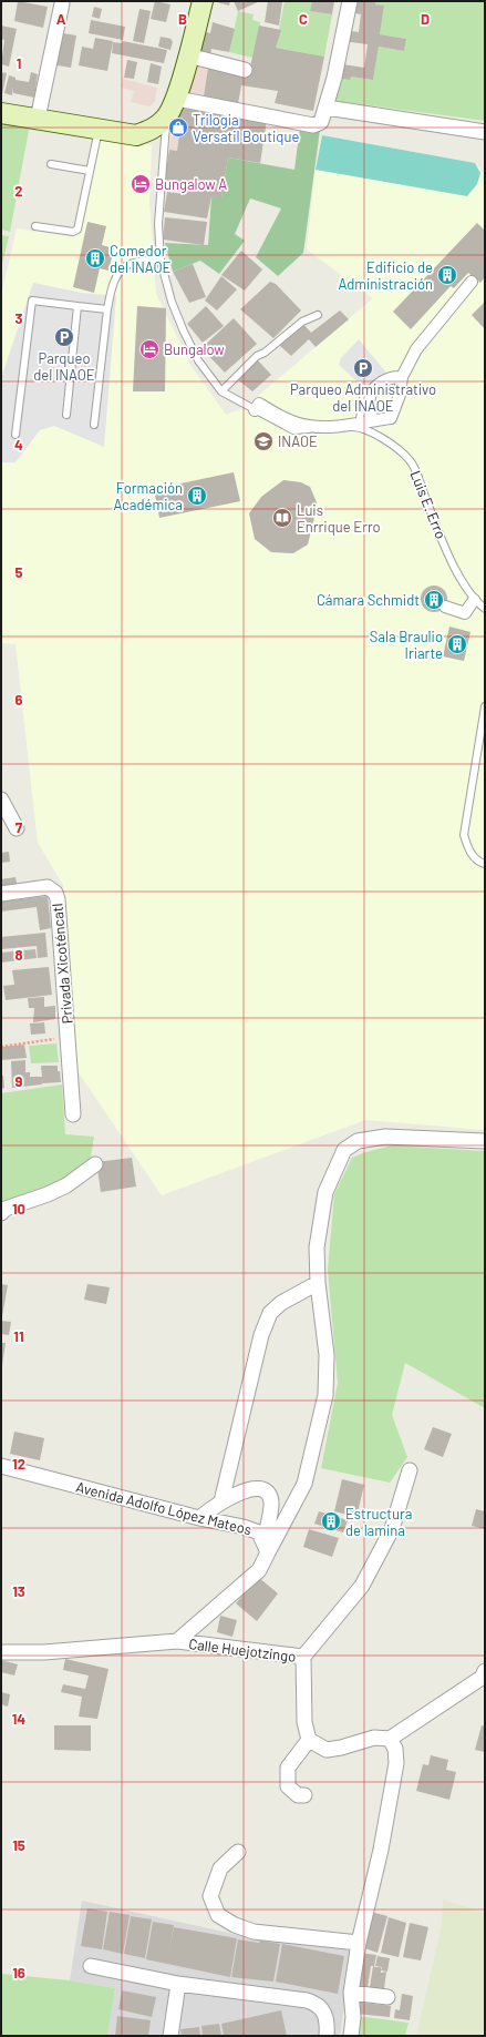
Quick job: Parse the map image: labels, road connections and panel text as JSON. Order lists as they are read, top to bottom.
{
  "streets": {
    "street": ["Privada Xicoténcatl", "Avenida Adolfo López Mateos", "Calle Huejotzingo"],
    "lane": ["Luis E. Erro"]
  },
  "places": {
    "shop": ["Trilogia Versatil Boutique"],
    "hotel": ["Bungalow A", "Bungalow"],
    "building": [
      "Comedor del INAOE",
      "Edificio de Administración",
      "Formación Académica",
      "Cámara Schmidt",
      "Sala Braulio Iriarte",
      "Estructura de lamina"
    ],
    "parking": ["Parqueo del INAOE", "Parqueo Administrativo del INAOE"],
    "school or university": ["INAOE"],
    "library": ["Luis Enrrique Erro"]
  },
  "grid": {
    "columns": [
      "A",
      "B",
      "C",
      "D"
    ],
    "rows": [
      "1",
      "2",
      "3",
      "4",
      "5",
      "6",
      "7",
      "8",
      "9",
      "10",
      "11",
      "12",
      "13",
      "14",
      "15",
      "16"
    ]
  }
}
